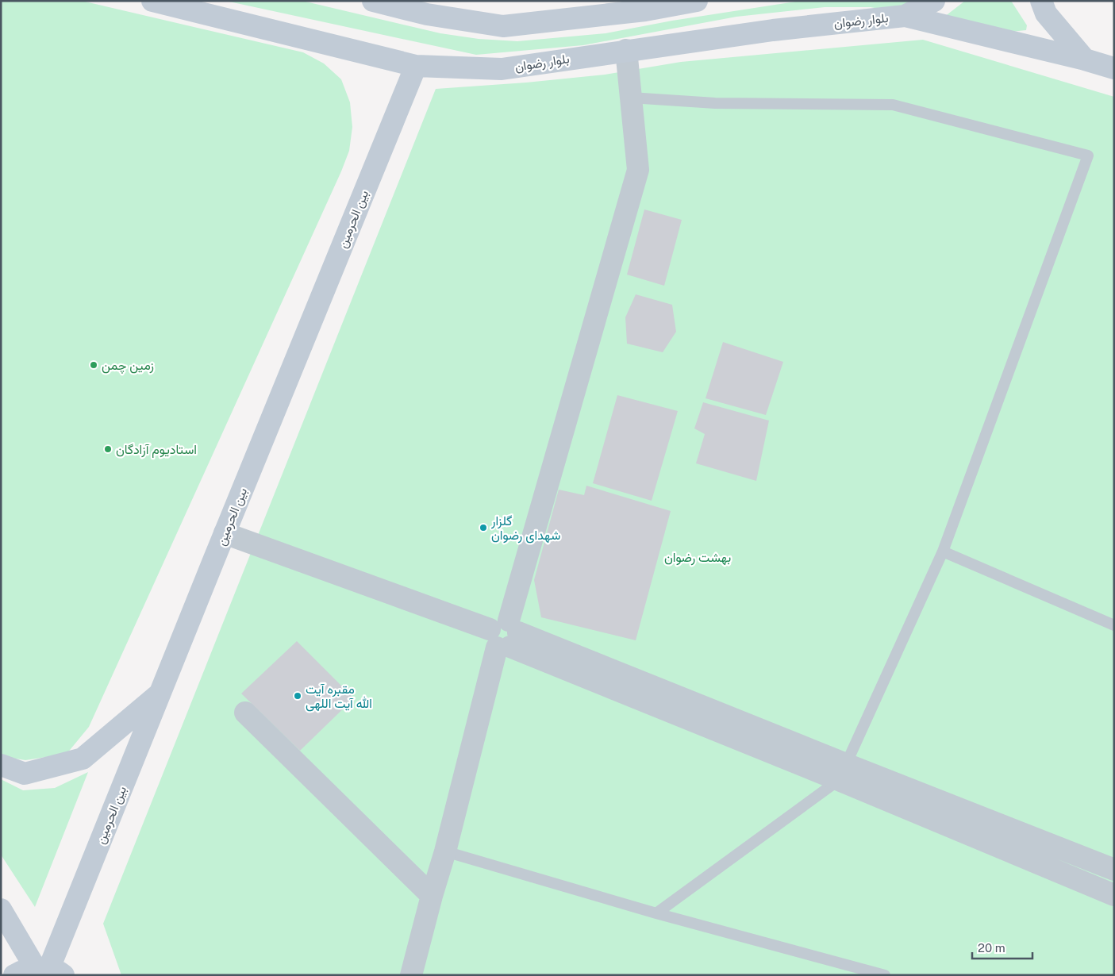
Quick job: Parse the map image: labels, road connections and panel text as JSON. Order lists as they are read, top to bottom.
{
  "streets": {
    "street": ["بلوار رضوان", "بین الحرمین"]
  },
  "crossings": [
    ["بلوار رضوان", "بین الحرمین"]
  ],
  "parks": ["بهشت رضوان"],
  "places": [
    "زمین چمن",
    "استادیوم آزادگان",
    "گلزار شهدای رضوان",
    "مقبره آیت الله آیت اللهی"
  ],
  "scale_bar": "20 m"
}
